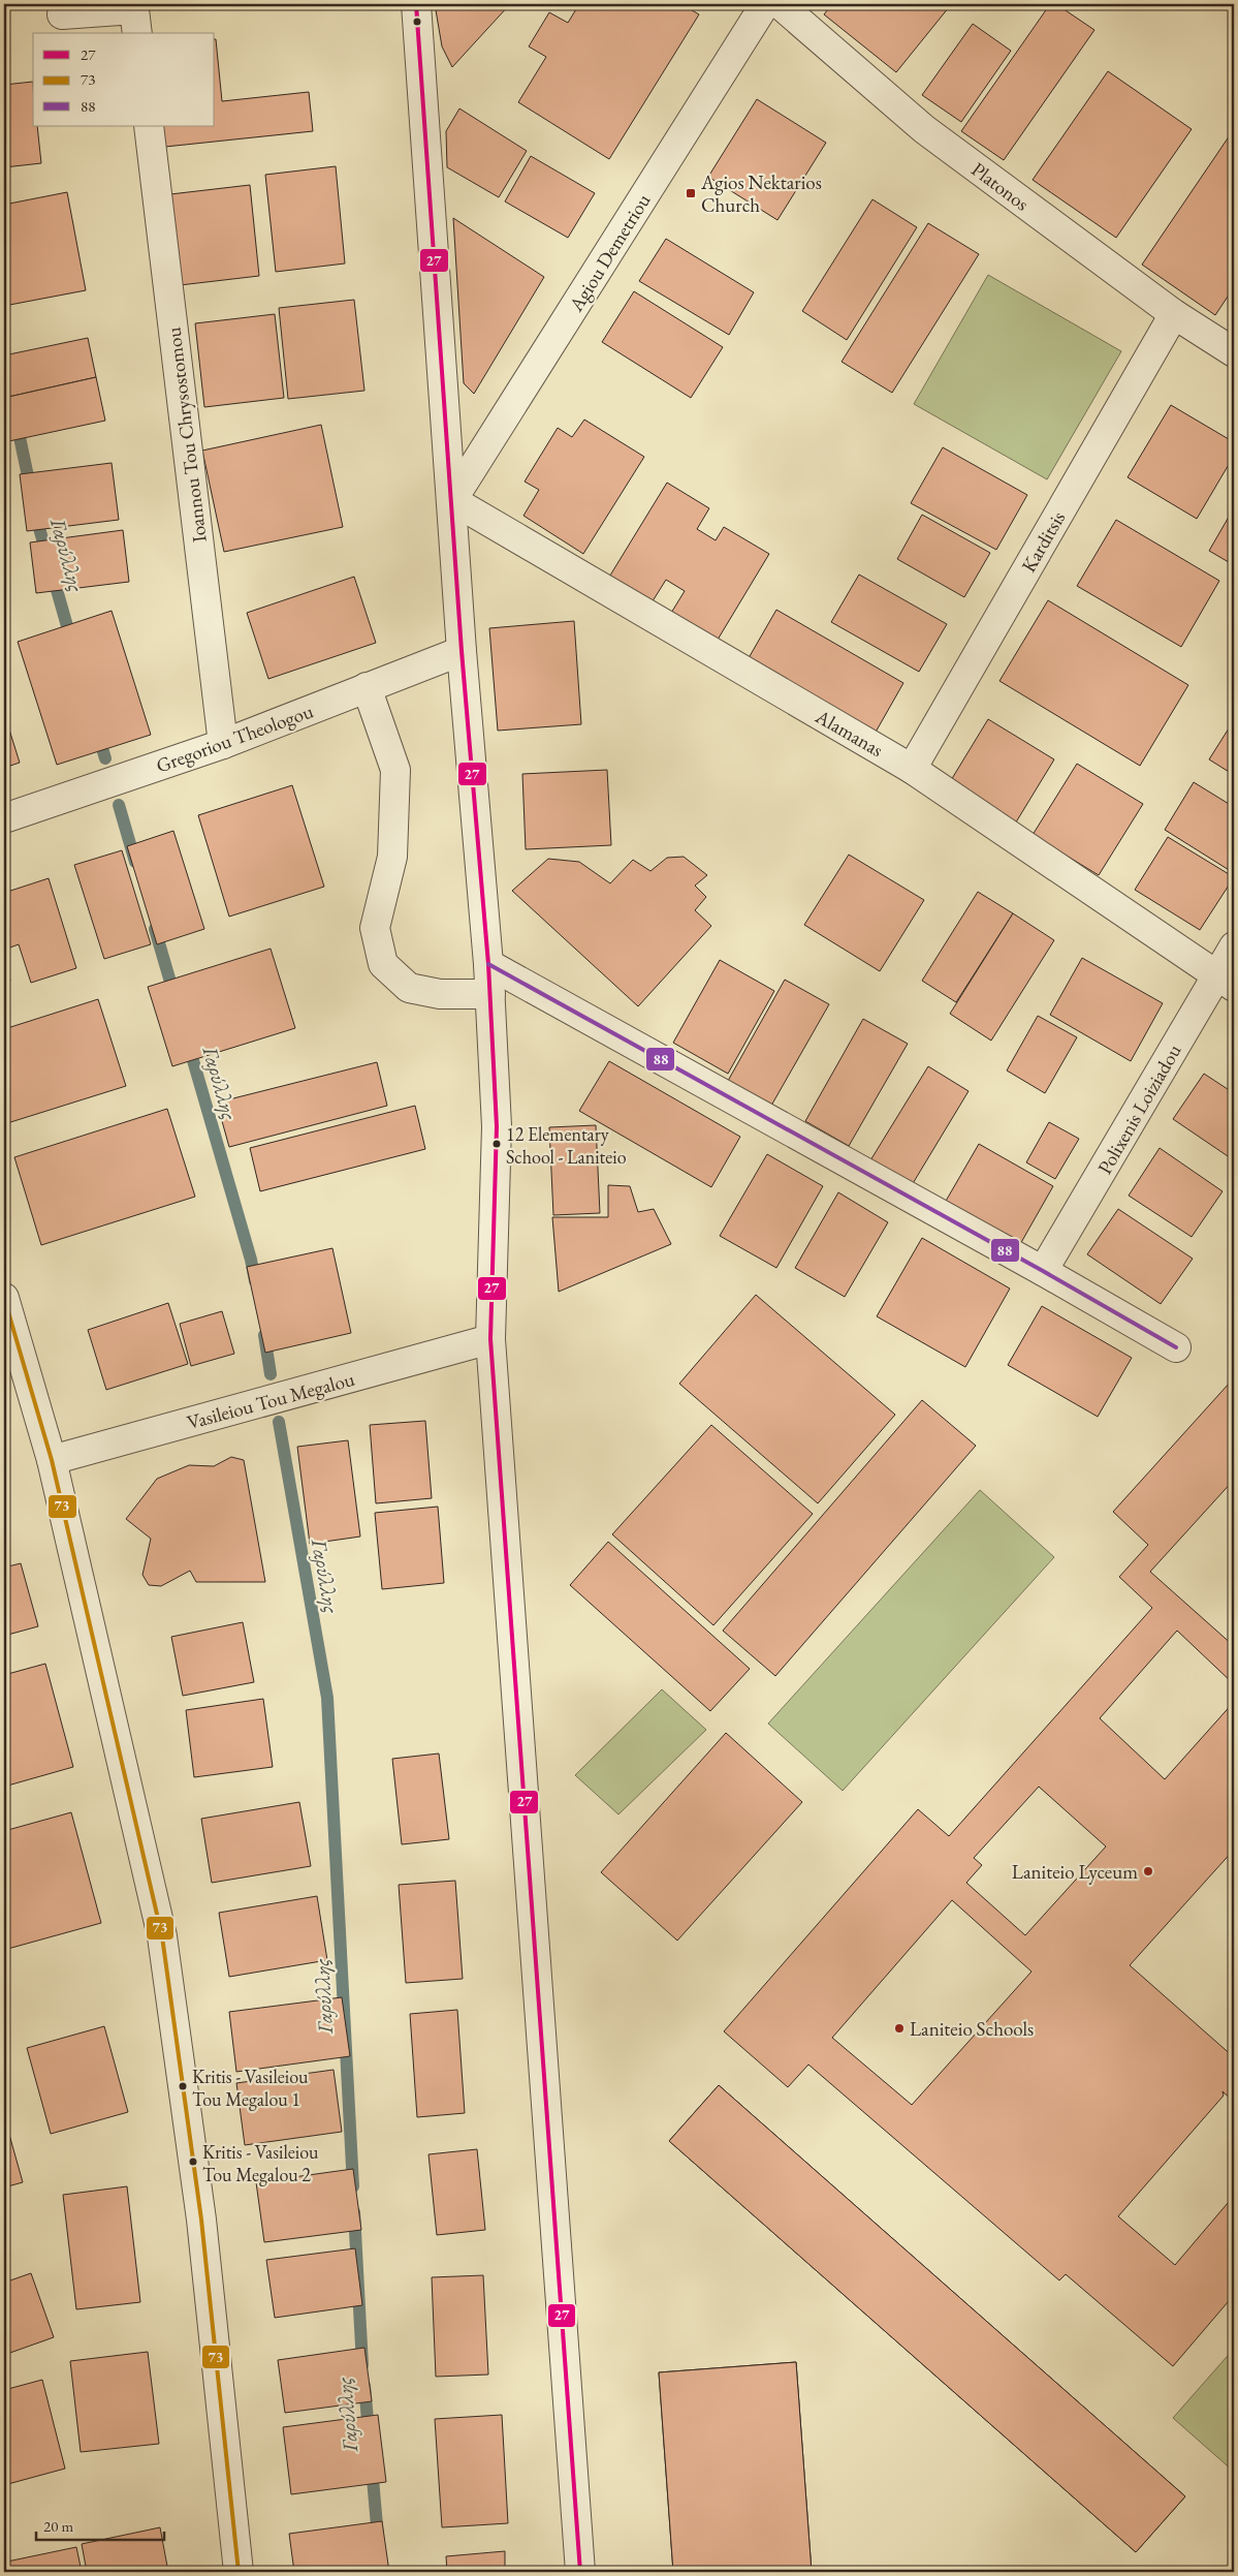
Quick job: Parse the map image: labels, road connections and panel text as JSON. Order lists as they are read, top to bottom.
{
  "streets": {
    "street": [
      "Platonos",
      "Agiou Demetriou",
      "Ioannou Tou Chrysostomou",
      "Karditsis",
      "Alamanas",
      "Gregoriou Theologou",
      "Polixenis Loiziadou",
      "Vasileiou Tou Megalou"
    ]
  },
  "crossings": [
    ["Platonos", "Karditsis"],
    ["Agiou Demetriou", "Alamanas"],
    ["Ioannou Tou Chrysostomou", "Gregoriou Theologou"],
    ["Karditsis", "Alamanas"],
    ["Alamanas", "Polixenis Loiziadou"]
  ],
  "water": ["Γαρύλλης"],
  "places": {
    "transit": ["Agios Nektarios Church"],
    "other": [
      "12 Elementary School - Laniteio",
      "Laniteio Lyceum",
      "Laniteio Schools",
      "Kritis - Vasileiou Tou Megalou 1",
      "Kritis - Vasileiou Tou Megalou 2"
    ]
  },
  "lines": ["transit line 27", "transit line 88", "transit line 73"],
  "legend": ["27", "73", "88"],
  "scale_bar": "20 m"
}
